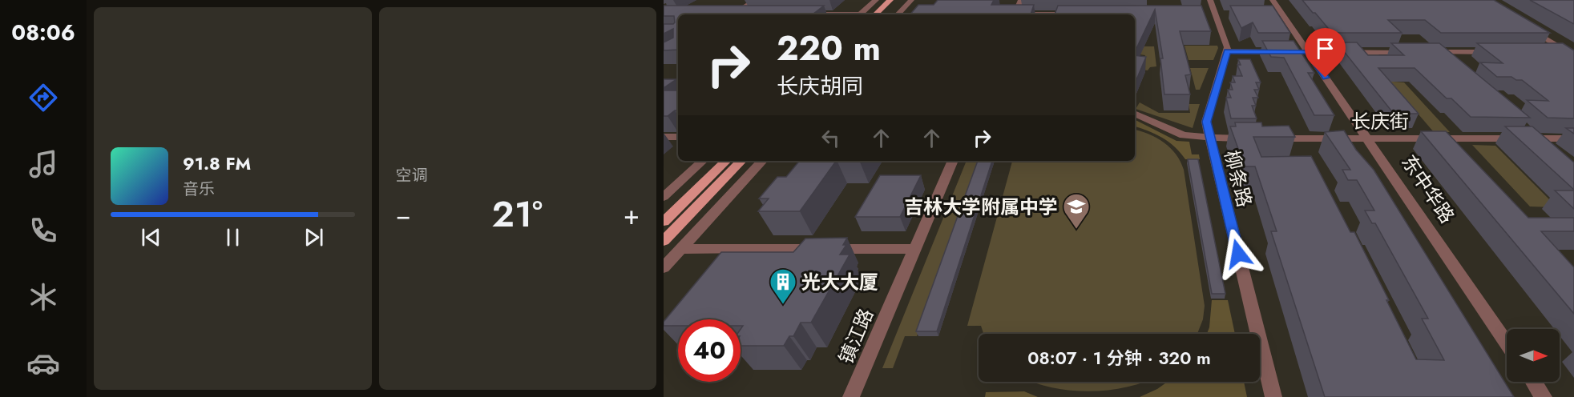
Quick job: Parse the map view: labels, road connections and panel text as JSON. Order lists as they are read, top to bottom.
{
  "streets": {
    "street": [
      "长庆街",
      "柳条路",
      "东中华路",
      "镇江路"
    ]
  },
  "crossings": [
    ["长庆街", "柳条路"],
    ["长庆街", "东中华路"]
  ],
  "places": {
    "school or university": ["吉林大学附属中学"],
    "building": ["光大大厦"]
  },
  "north": "right",
  "page": {
    "tabs": "08:06",
    "tile": "空调",
    "turn": ["220 m", "长庆胡同"],
    "song": ["91.8 FM", "音乐"],
    "heat": ["−", "21°", "+"],
    "limit": "40",
    "trip": "08:07 · 1 分钟 · 320 m"
  }
}
